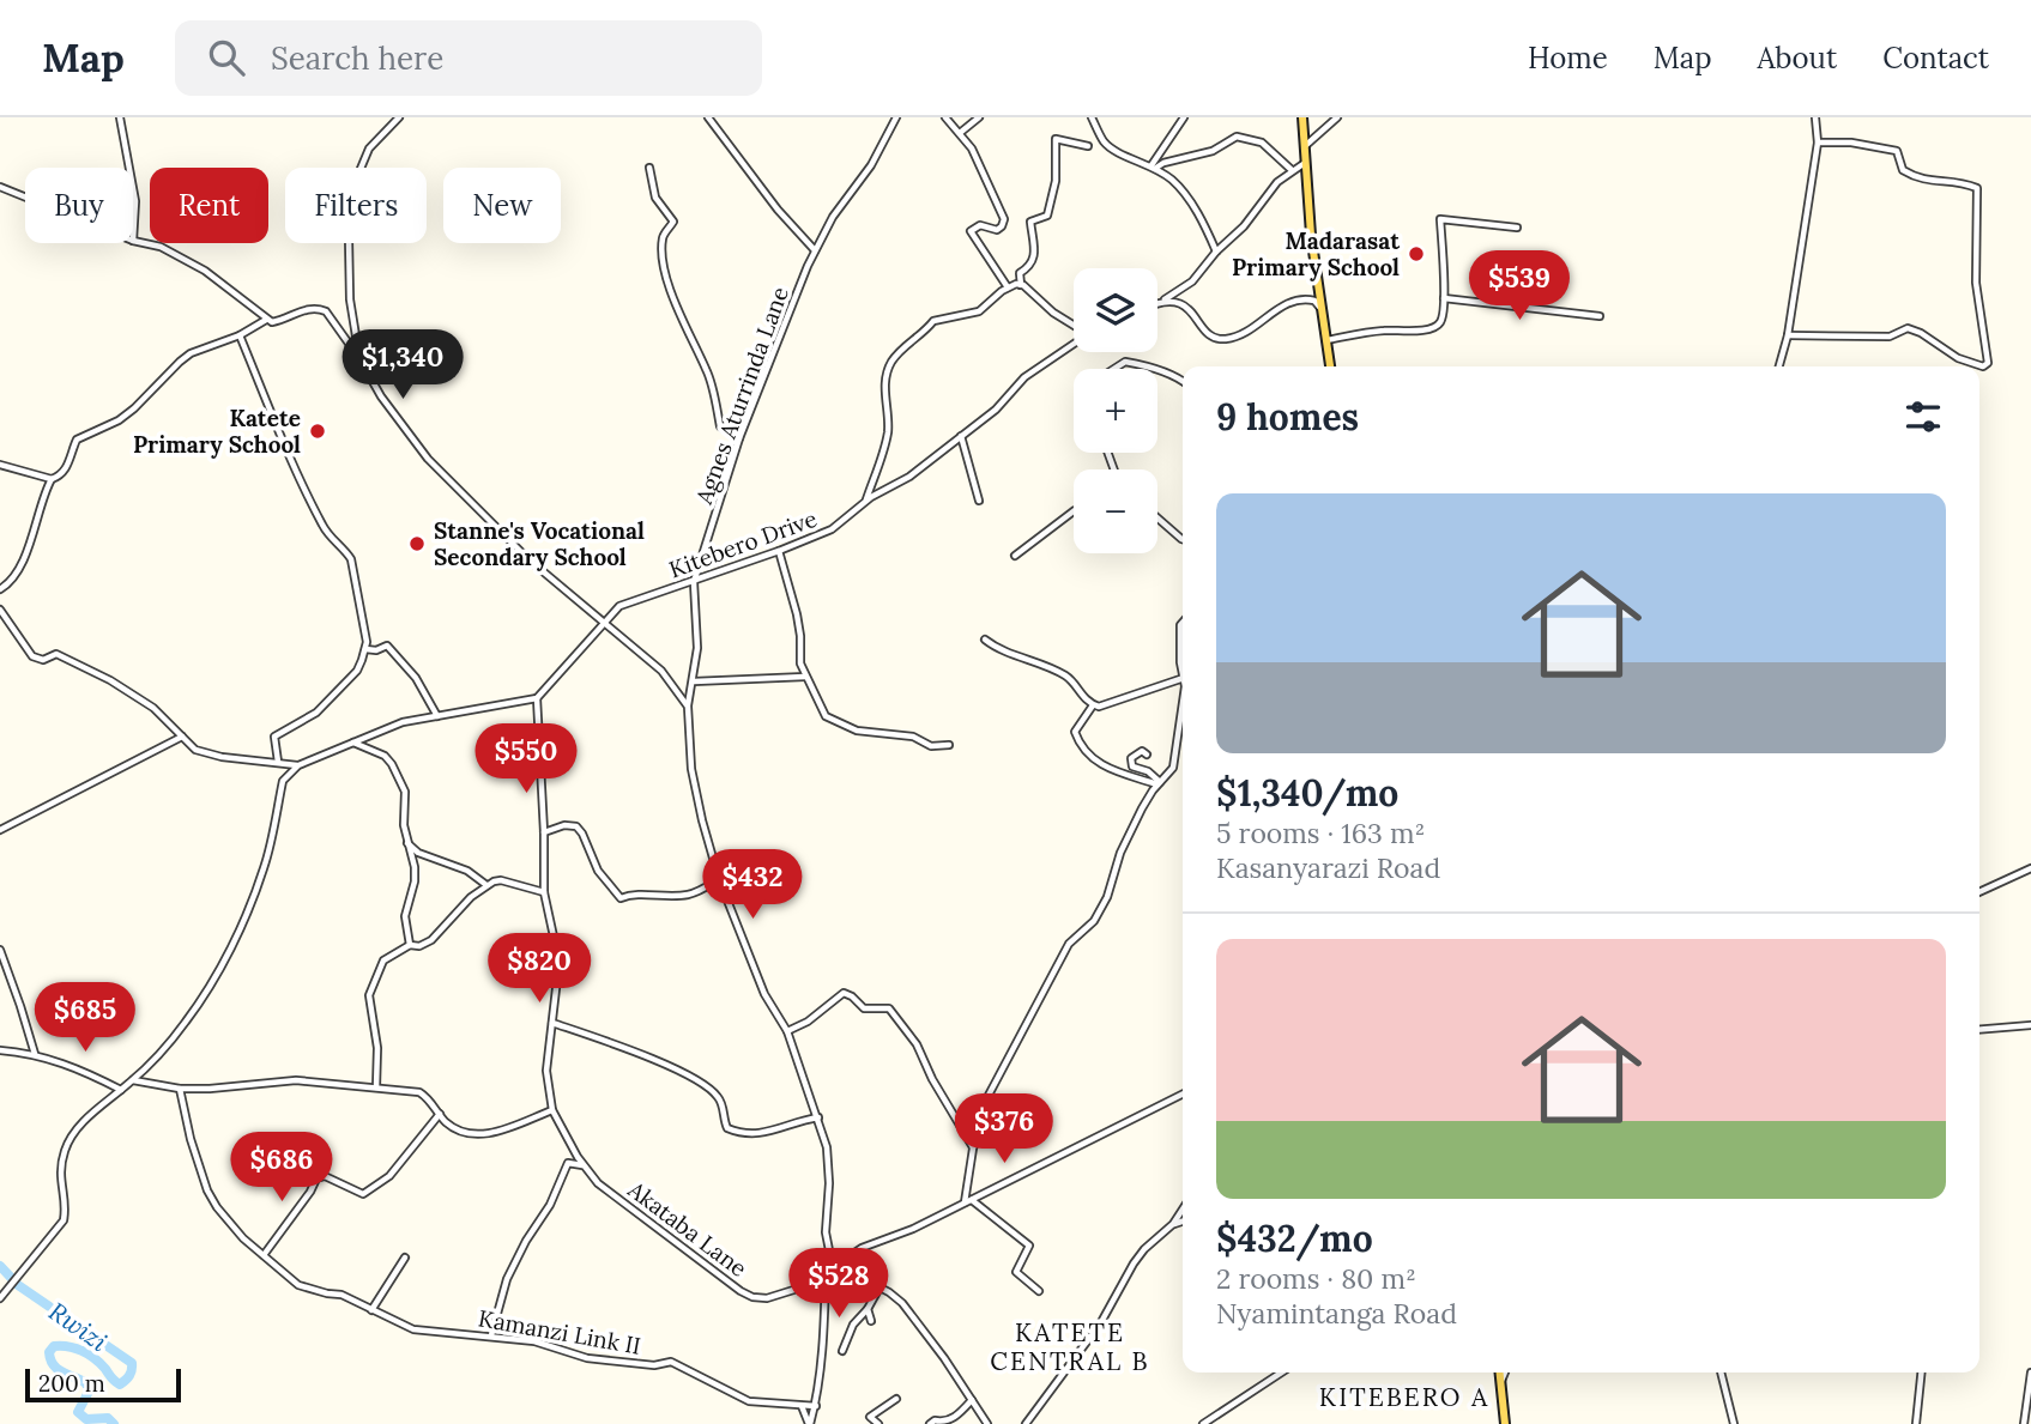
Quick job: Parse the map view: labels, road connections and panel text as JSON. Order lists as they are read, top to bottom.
{
  "streets": {
    "street": [
      "Agnes Aturrinda Lane",
      "Kitebero Drive",
      "Akataba Lane",
      "Kamanzi Link II"
    ]
  },
  "crossings": [
    ["Agnes Aturrinda Lane", "Kitebero Drive"]
  ],
  "districts": ["KATETE CENTRAL B", "KITEBERO A"],
  "water": ["Rwizi"],
  "places": ["Madarasat Primary School", "Katete Primary School", "Stanne's Vocational Secondary School"],
  "scale_bar": "200 m",
  "page": {
    "header": "Map",
    "search": "Search here",
    "nav": [
      "Home",
      "Map",
      "About",
      "Contact"
    ],
    "chip": [
      "Buy",
      "Rent",
      "Filters",
      "New"
    ],
    "price": [
      "$539",
      "$1,340",
      "$550",
      "$432",
      "$820",
      "$685",
      "$376",
      "$686",
      "$528"
    ],
    "map_buttons": ["+", "−"],
    "heading": "9 homes",
    "list": [
      {
        "name": "$1,340/mo",
        "note": "5 rooms · 163 m² · Kasanyarazi Road"
      },
      {
        "name": "$432/mo",
        "note": "2 rooms · 80 m² · Nyamintanga Road"
      }
    ],
    "scale": "200 m"
  }
}
